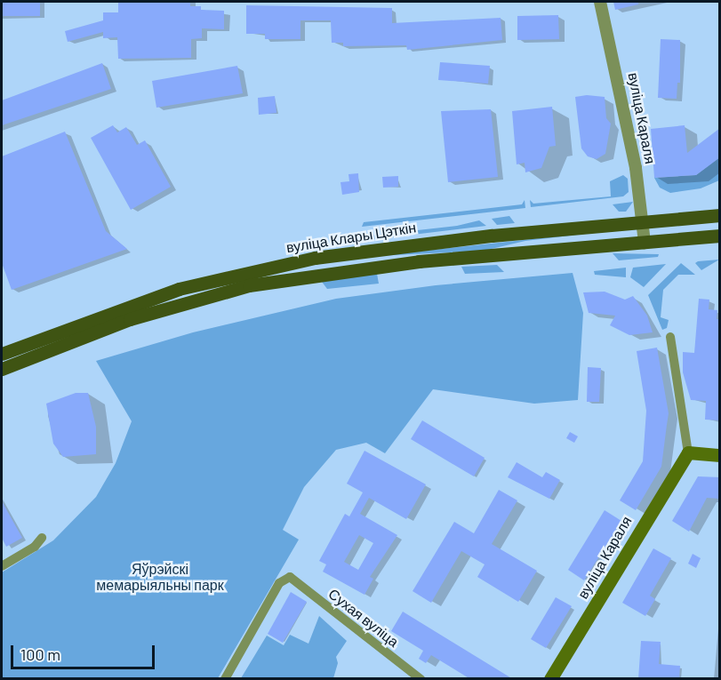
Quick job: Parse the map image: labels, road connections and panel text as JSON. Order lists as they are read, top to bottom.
{
  "streets": {
    "main road": ["вуліца Караля", "вуліца Клары Цэткін"],
    "street": ["Сухая вуліца"]
  },
  "crossings": [
    ["вуліца Караля", "вуліца Клары Цэткін"]
  ],
  "parks": ["Яўрэйскі мемарыяльны парк"],
  "scale_bar": "100 m"
}
